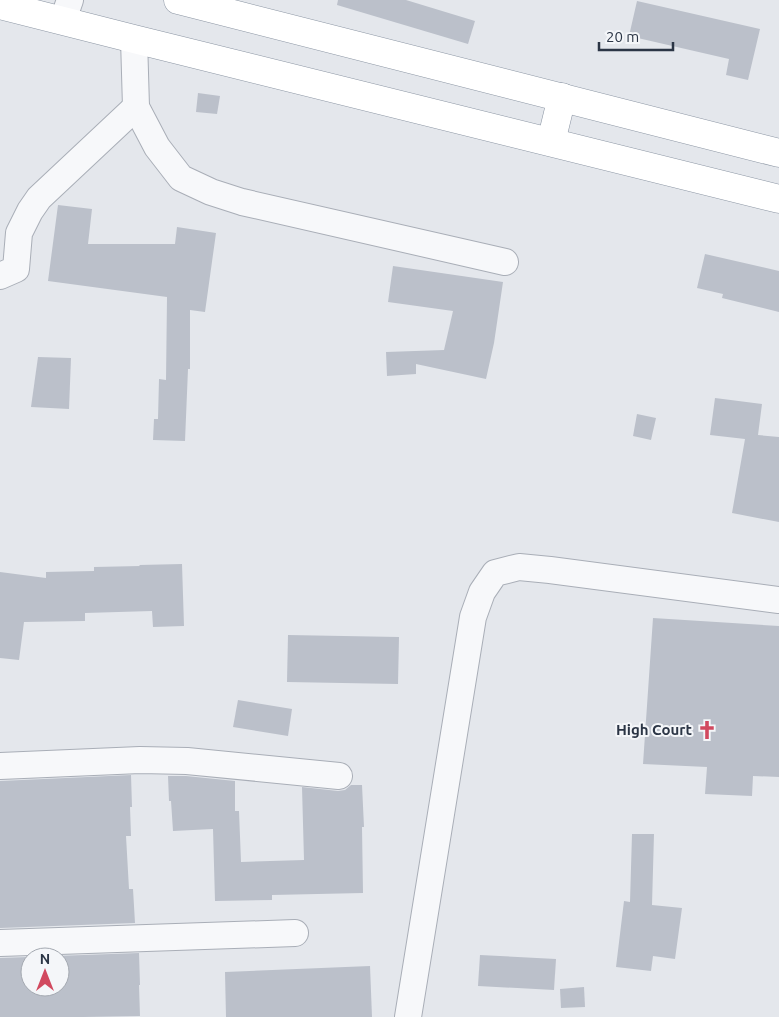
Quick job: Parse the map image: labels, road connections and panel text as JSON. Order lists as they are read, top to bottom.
{
  "places": {
    "church": ["High Court"]
  },
  "scale_bar": "20 m",
  "north": "top"
}
